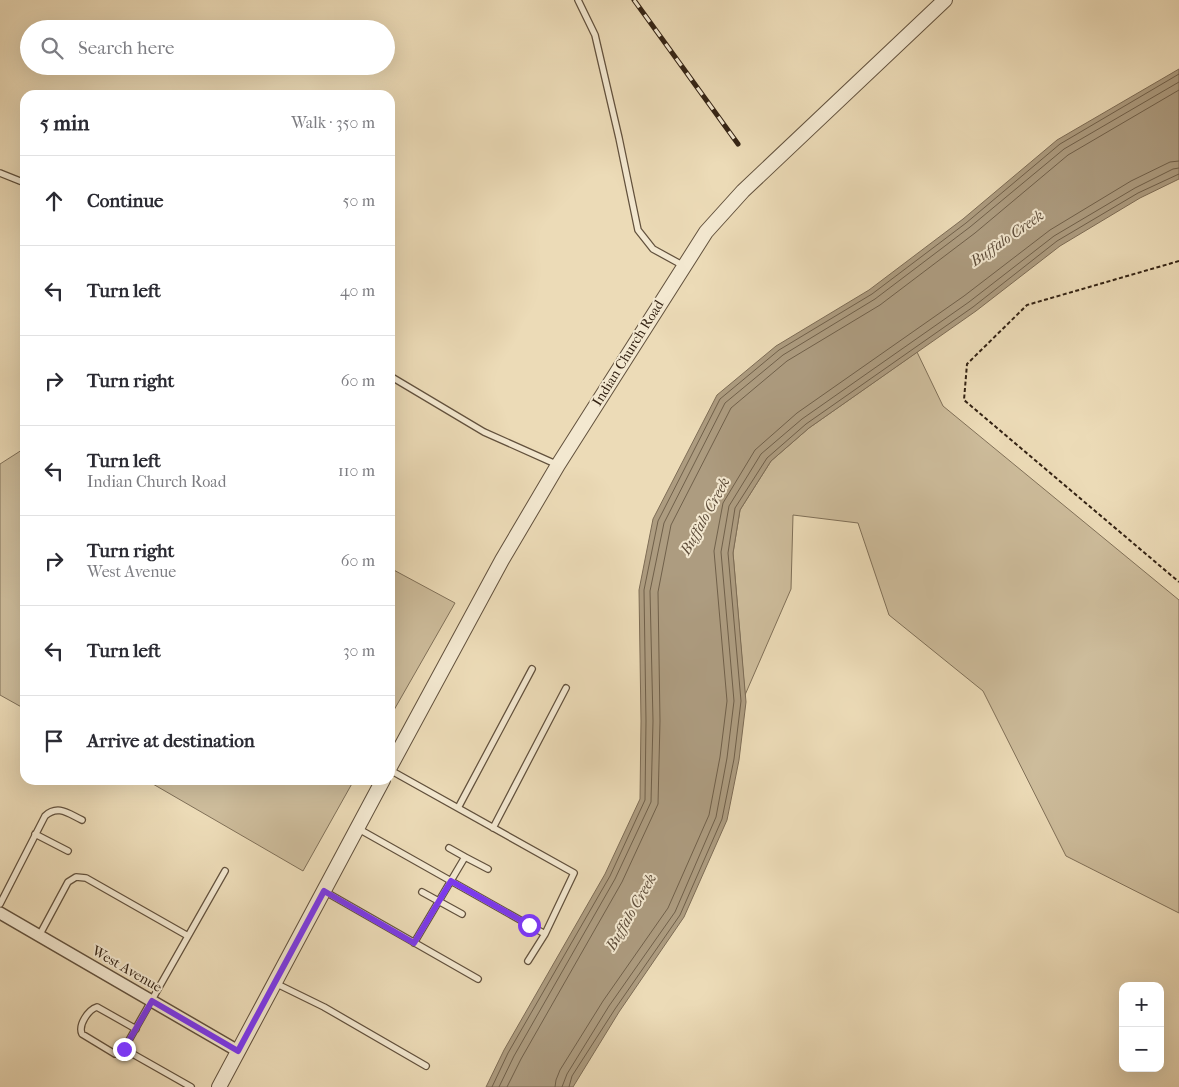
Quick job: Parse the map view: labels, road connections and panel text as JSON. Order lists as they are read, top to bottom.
{
  "streets": {
    "street": ["Indian Church Road", "West Avenue"]
  },
  "water": ["Buffalo Creek"],
  "page": {
    "search": "Search here",
    "heading": ["5 min", "Walk · 350 m"],
    "list": [
      ["Continue", "50 m"],
      ["Turn left", "40 m"],
      ["Turn right", "60 m"],
      ["Turn left", "Indian Church Road", "110 m"],
      ["Turn right", "West Avenue", "60 m"],
      ["Turn left", "30 m"],
      "Arrive at destination"
    ],
    "map_buttons": ["+", "−"]
  }
}
